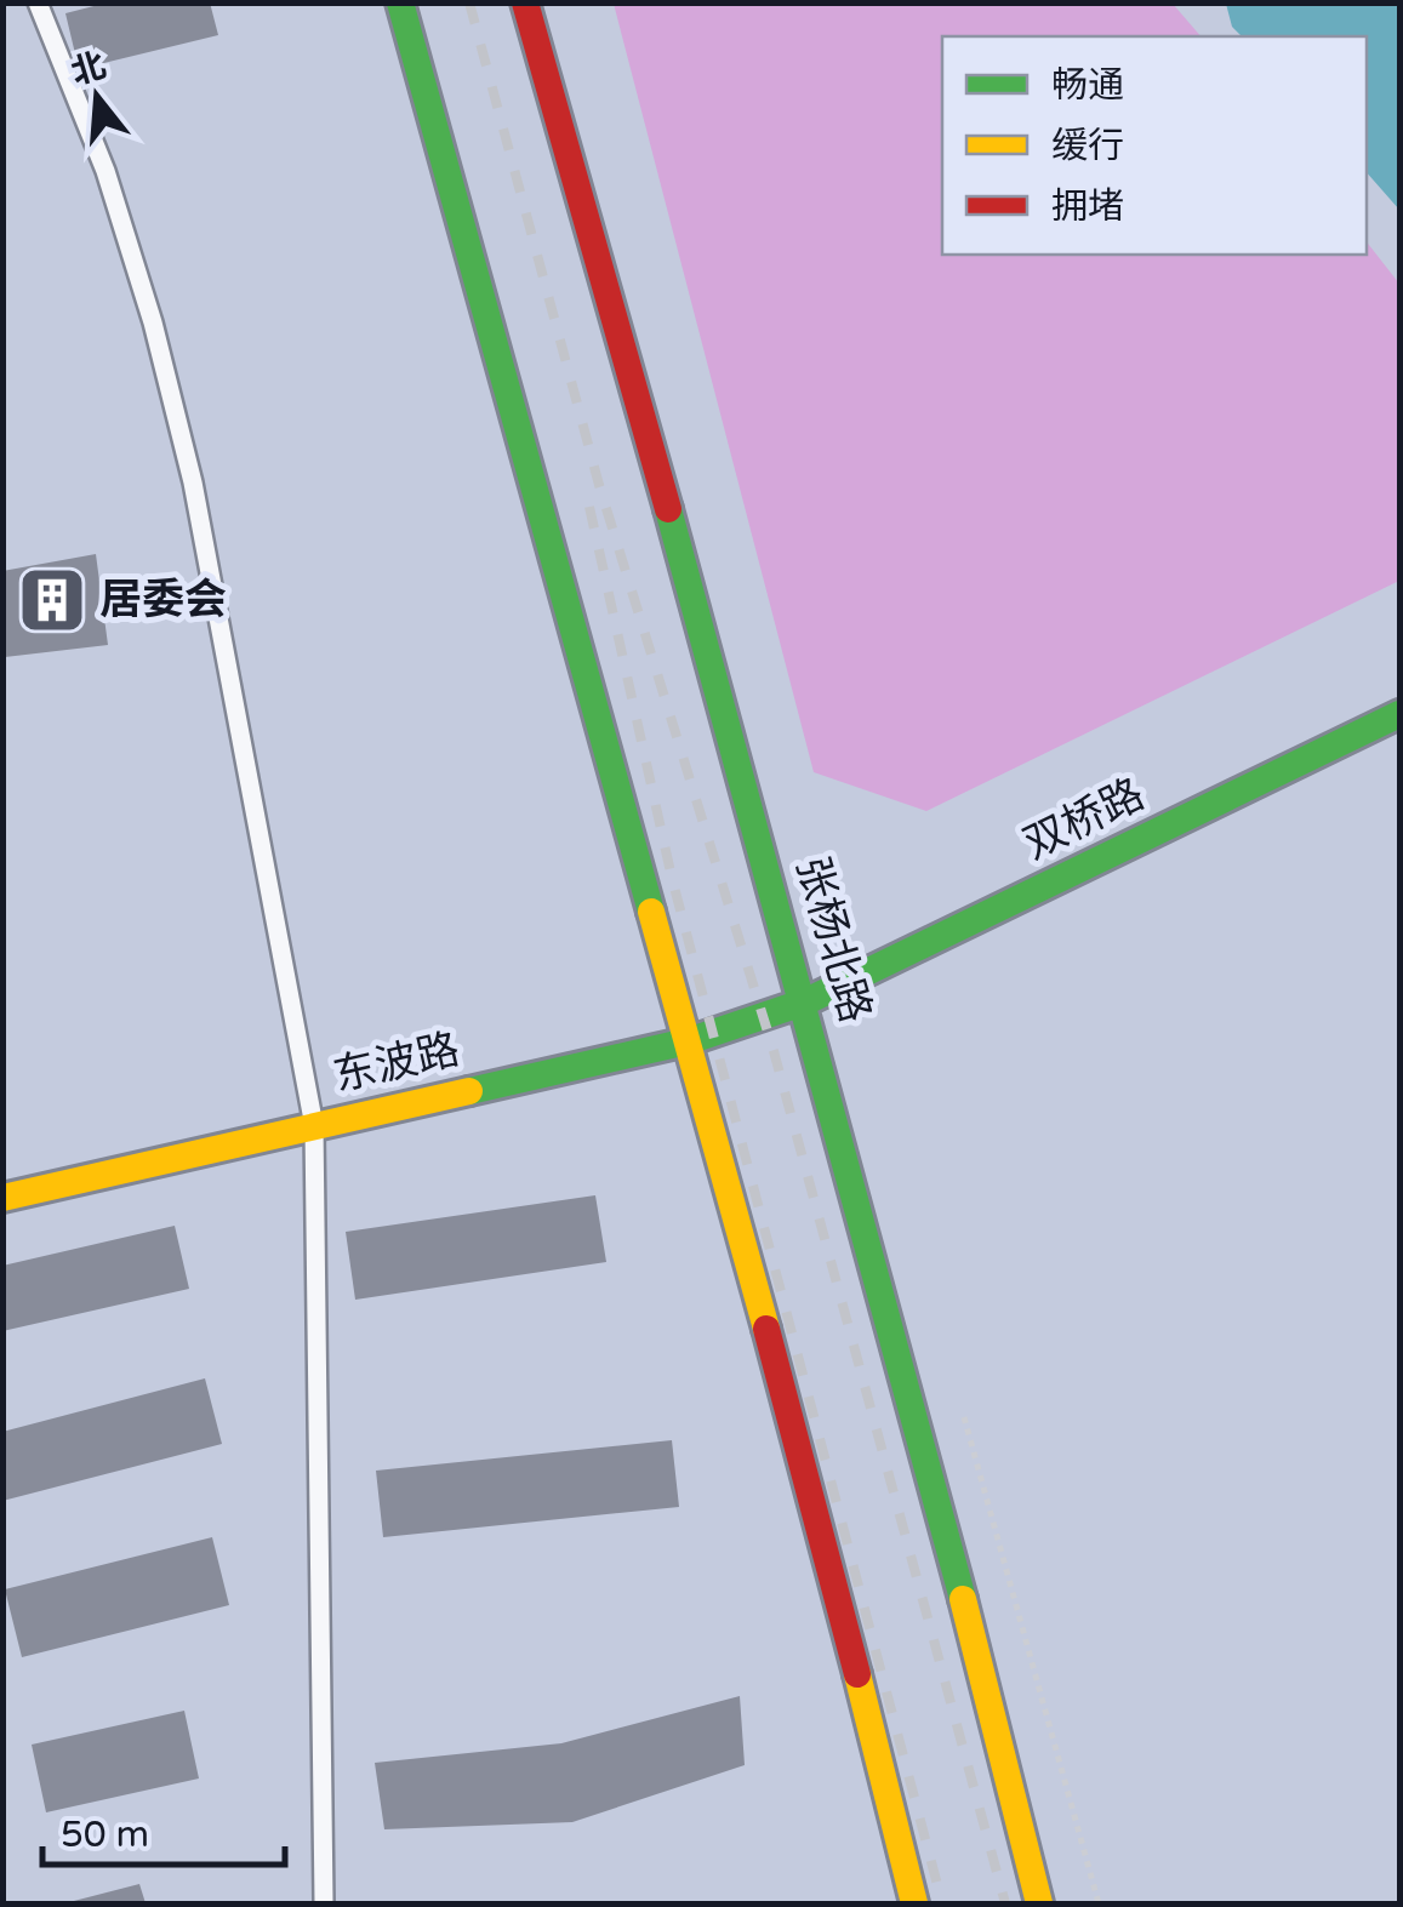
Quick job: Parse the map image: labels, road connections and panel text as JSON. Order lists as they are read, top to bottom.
{
  "streets": {
    "main road": ["双桥路", "张杨北路", "东波路"]
  },
  "crossings": [
    ["双桥路", "张杨北路"],
    ["双桥路", "东波路"],
    ["张杨北路", "东波路"]
  ],
  "places": {
    "building": ["居委会"]
  },
  "legend": ["畅通", "缓行", "拥堵"],
  "scale_bar": "50 m",
  "north": "top"
}
